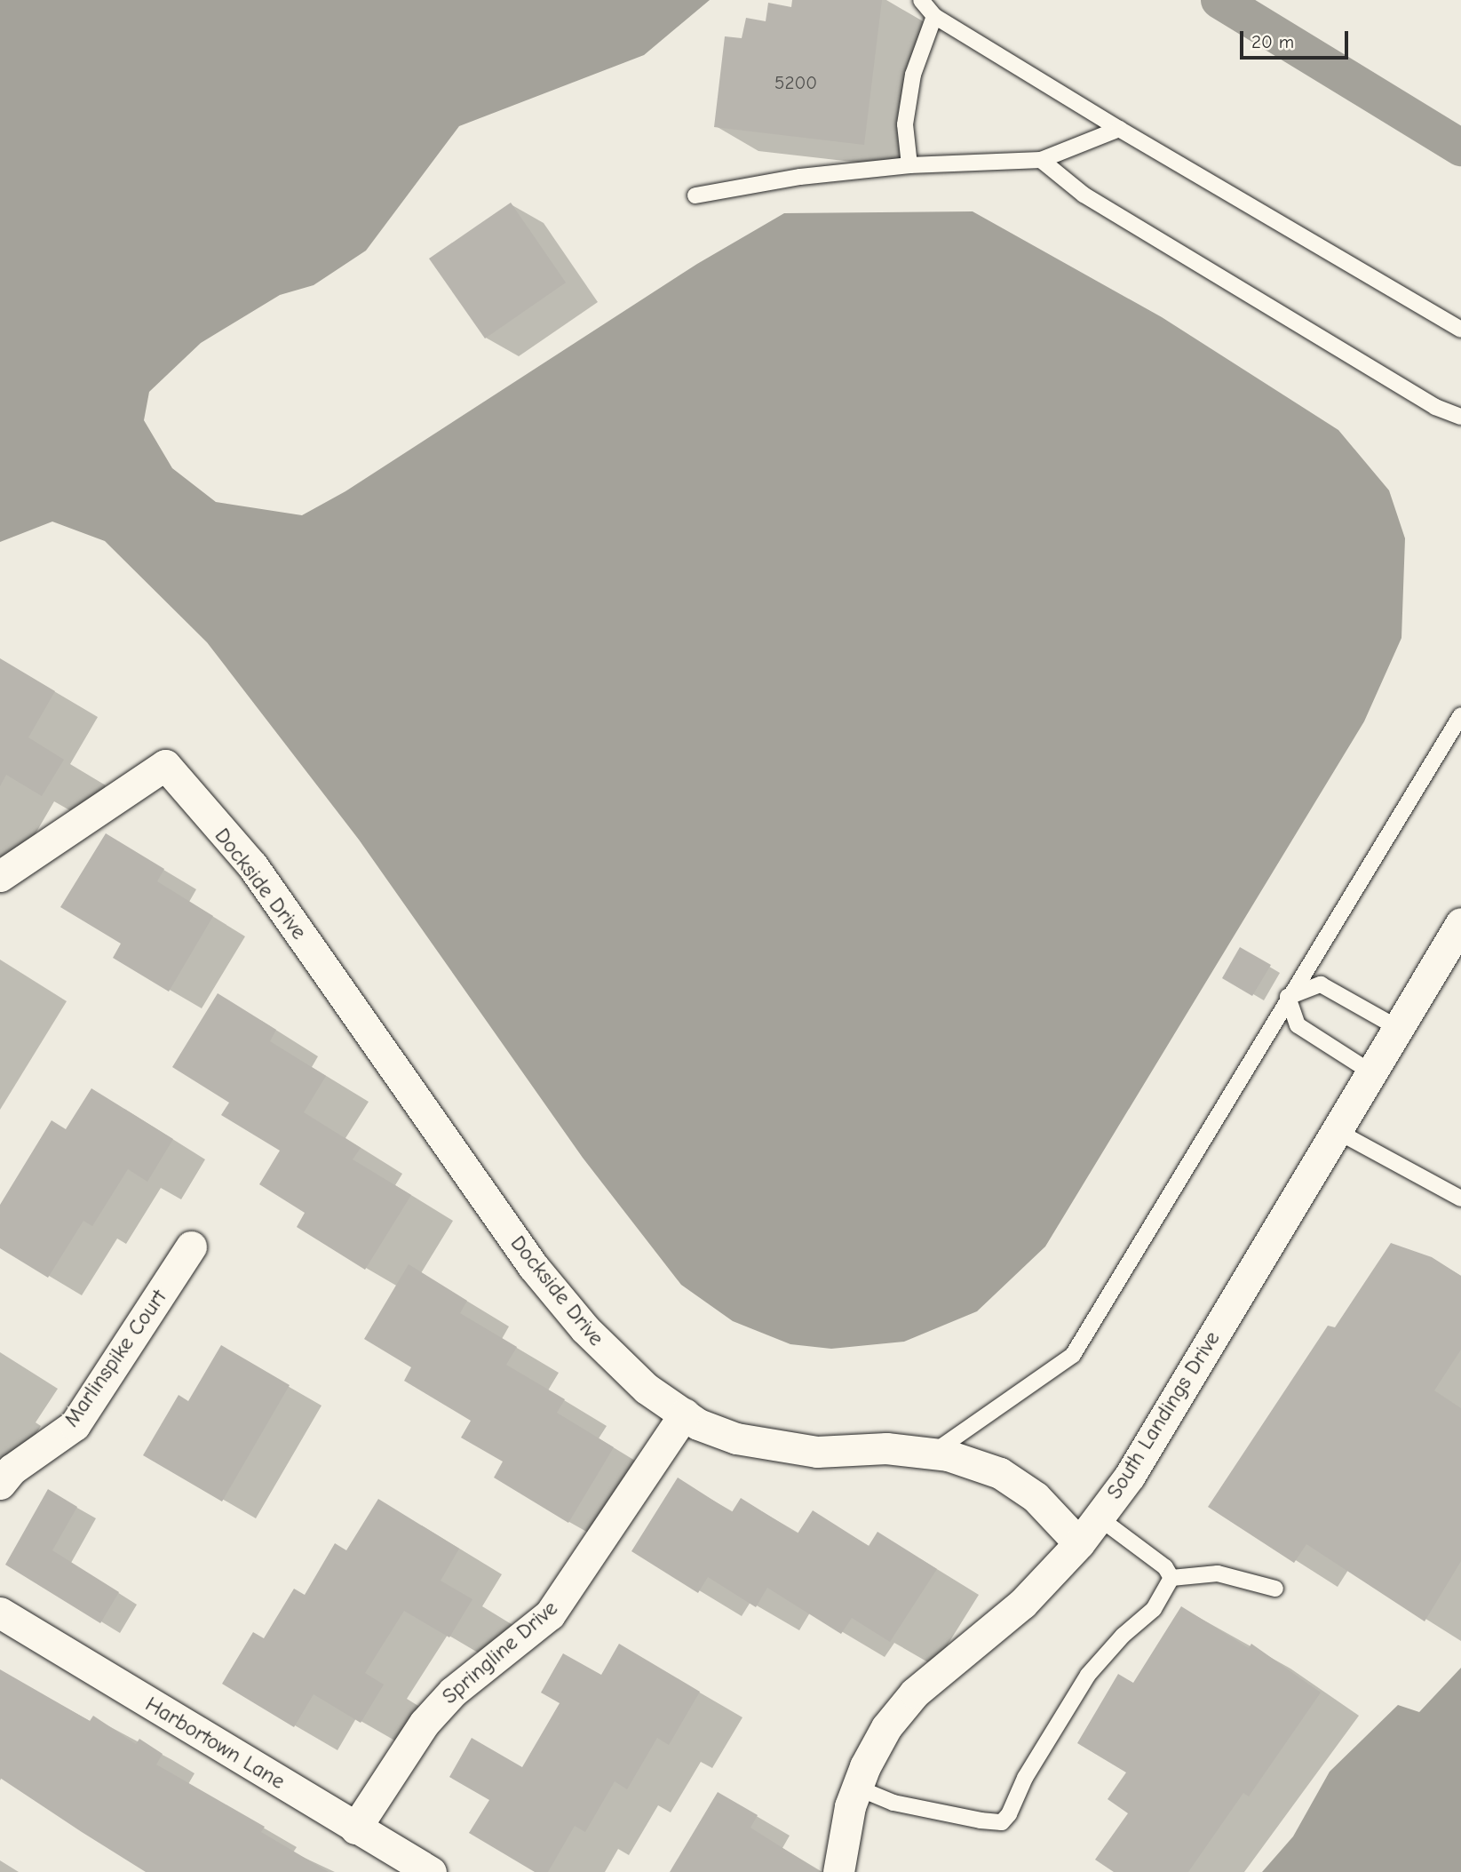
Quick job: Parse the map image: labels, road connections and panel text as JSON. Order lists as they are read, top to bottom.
{
  "streets": {
    "street": [
      "Dockside Drive",
      "Marlinspike Court",
      "South Landings Drive",
      "Springline Drive",
      "Harbortown Lane"
    ]
  },
  "crossings": [
    ["Dockside Drive", "South Landings Drive"],
    ["Dockside Drive", "Springline Drive"],
    ["Springline Drive", "Harbortown Lane"]
  ],
  "house_numbers": ["5200"],
  "scale_bar": "20 m"
}
